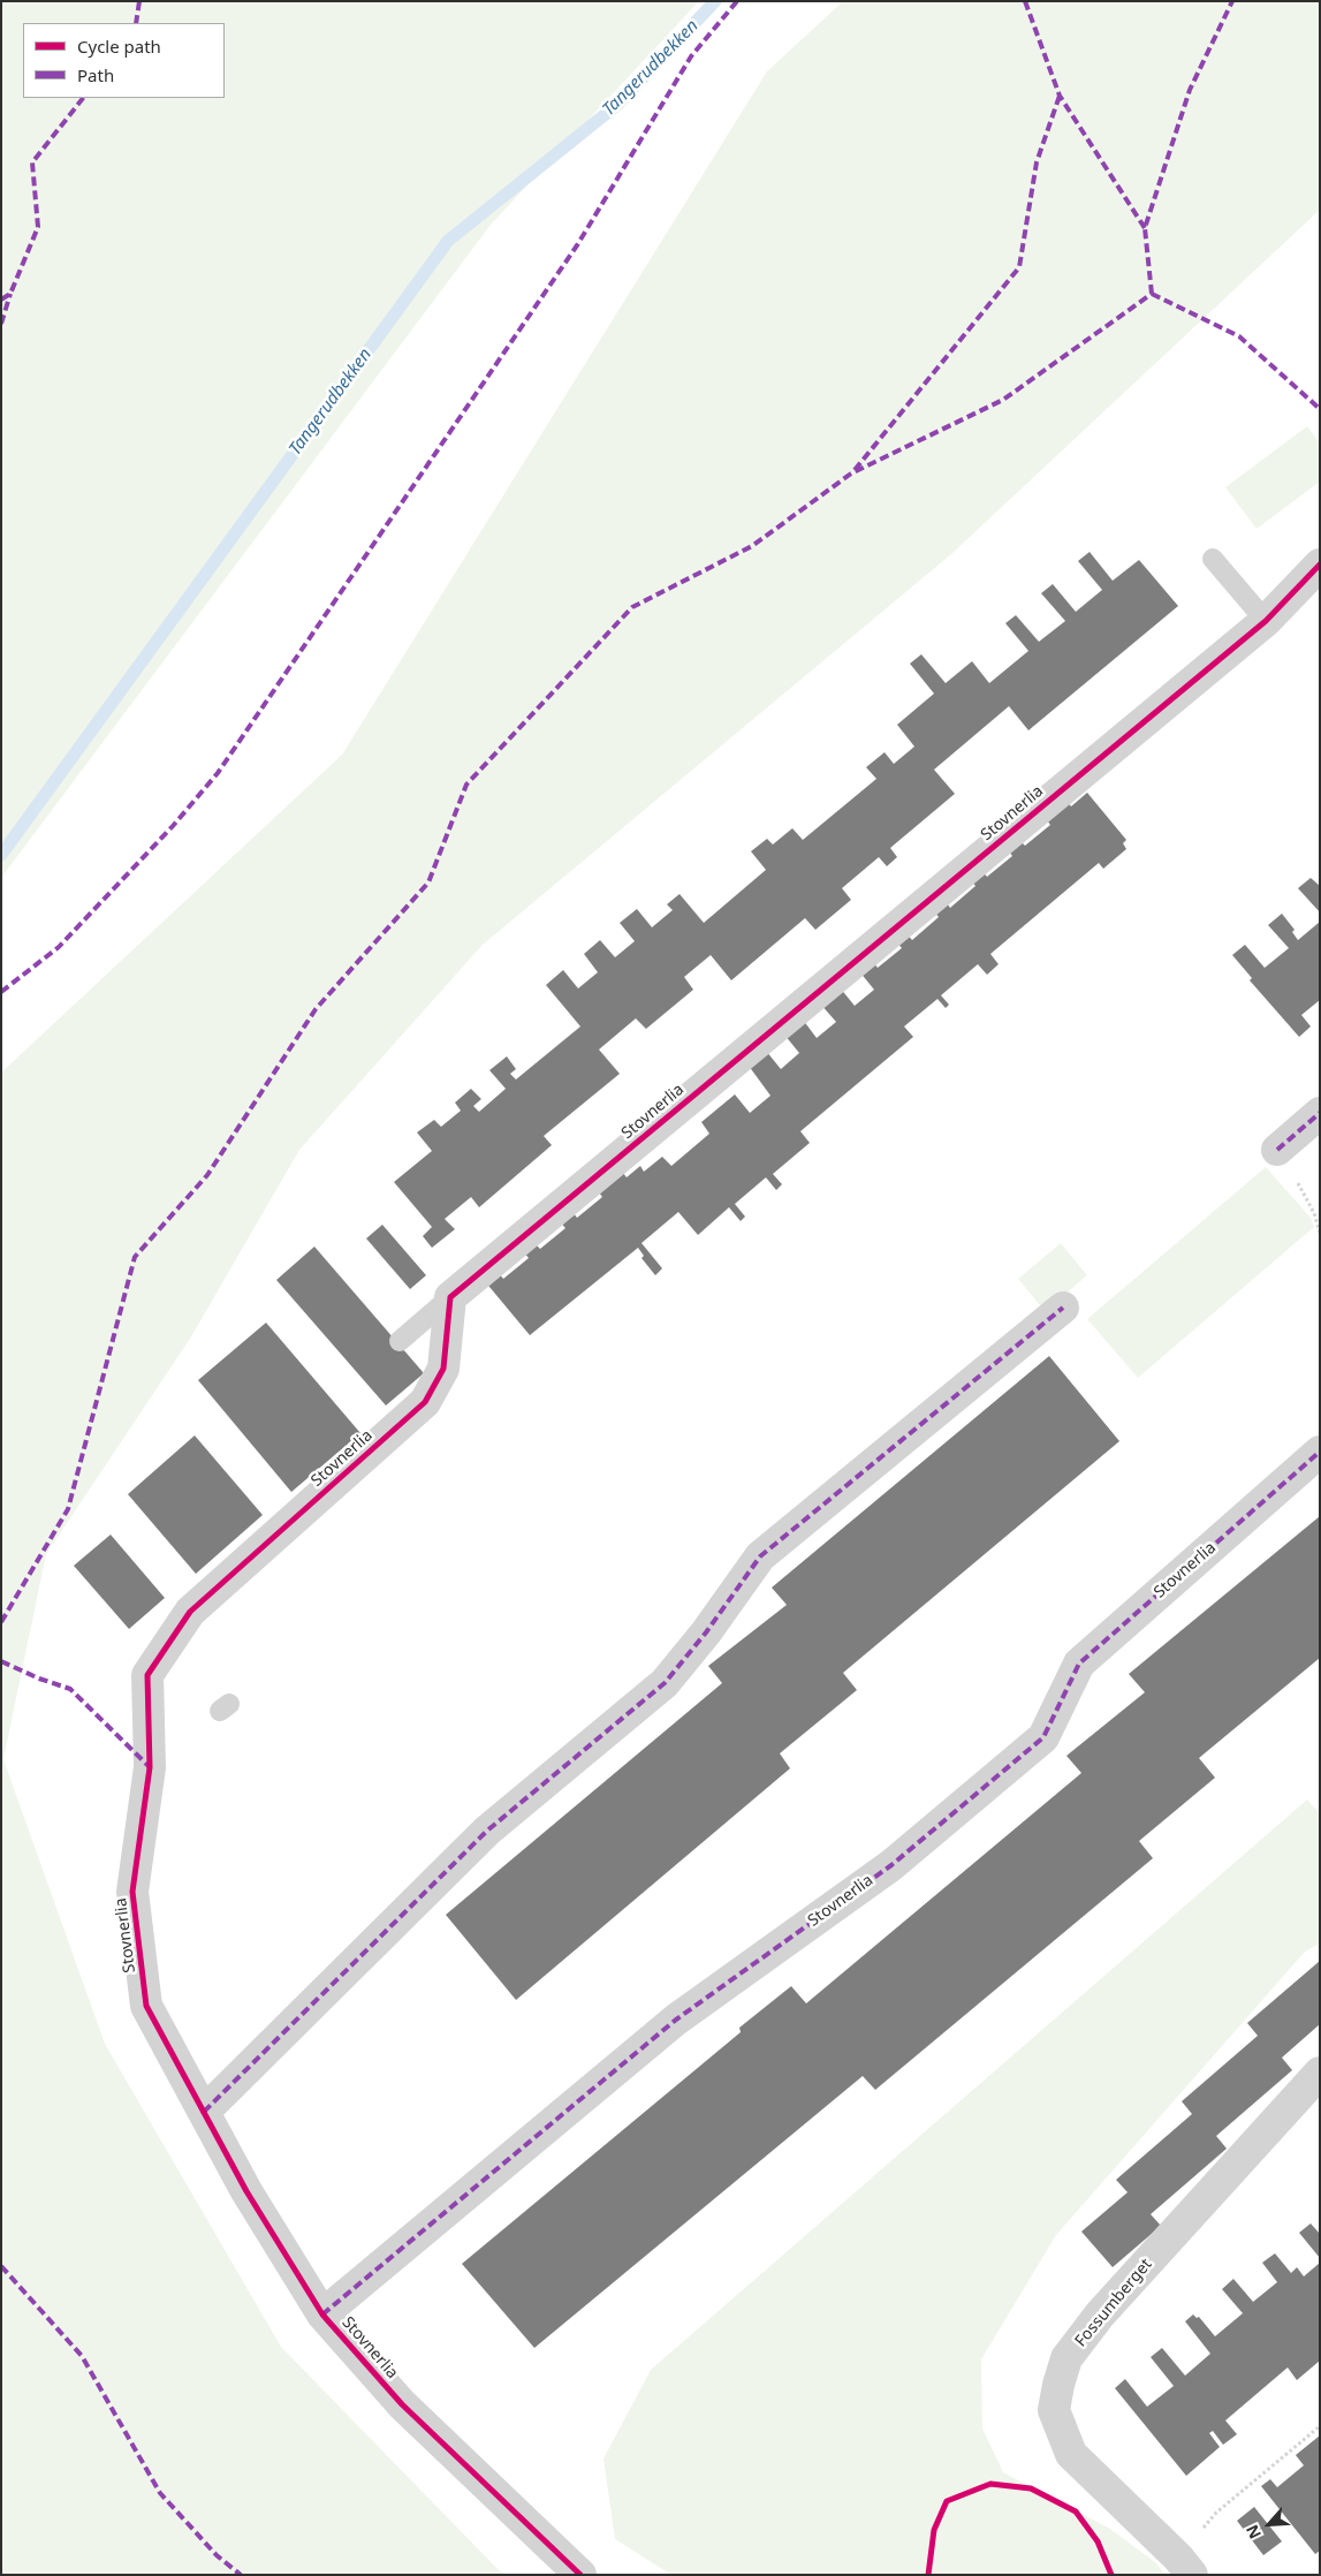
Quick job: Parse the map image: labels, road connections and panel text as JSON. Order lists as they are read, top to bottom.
{
  "streets": {
    "street": ["Stovnerlia", "Fossumberget"]
  },
  "water": ["Tangerudbekken"],
  "legend": ["Cycle path", "Path"],
  "north": "bottom left"
}
